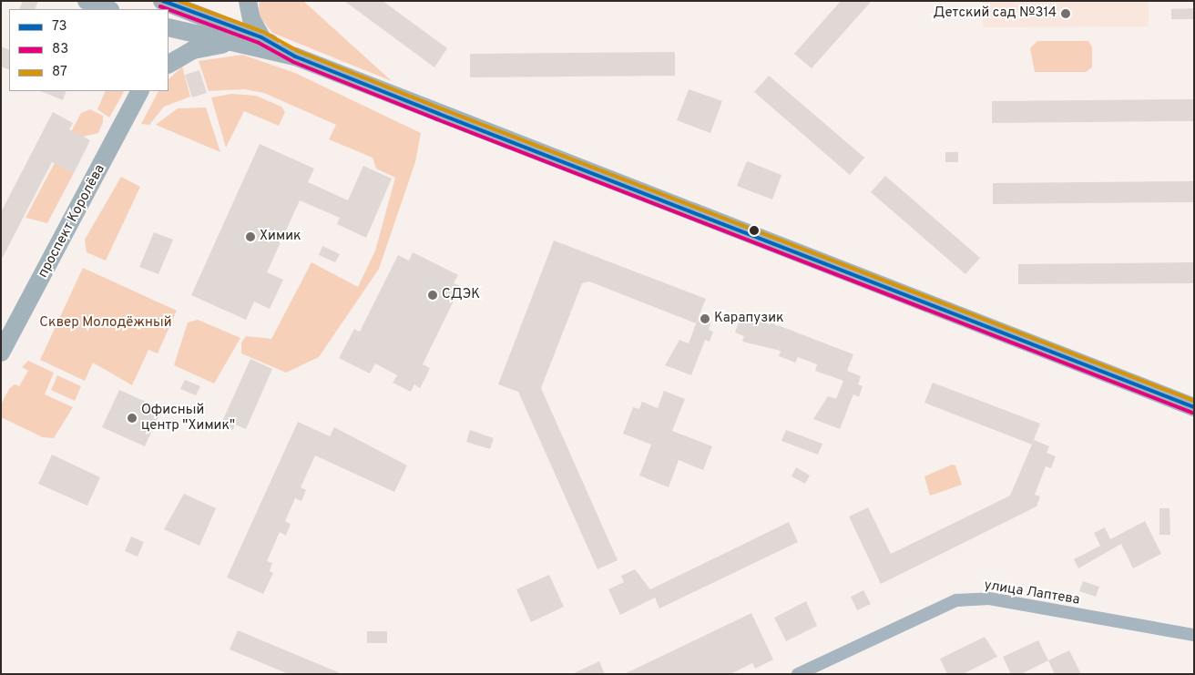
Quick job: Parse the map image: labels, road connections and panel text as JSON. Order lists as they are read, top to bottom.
{
  "streets": {
    "main road": ["проспект Королёва"],
    "street": ["улица Лаптева"]
  },
  "parks": ["Сквер Молодёжный"],
  "places": [
    "Детский сад №314",
    "Химик",
    "СДЭК",
    "Карапузик",
    "Офисный центр \"Химик\""
  ],
  "lines": ["transit line 73", "transit line 87", "transit line 83"],
  "legend": ["73", "83", "87"]
}
